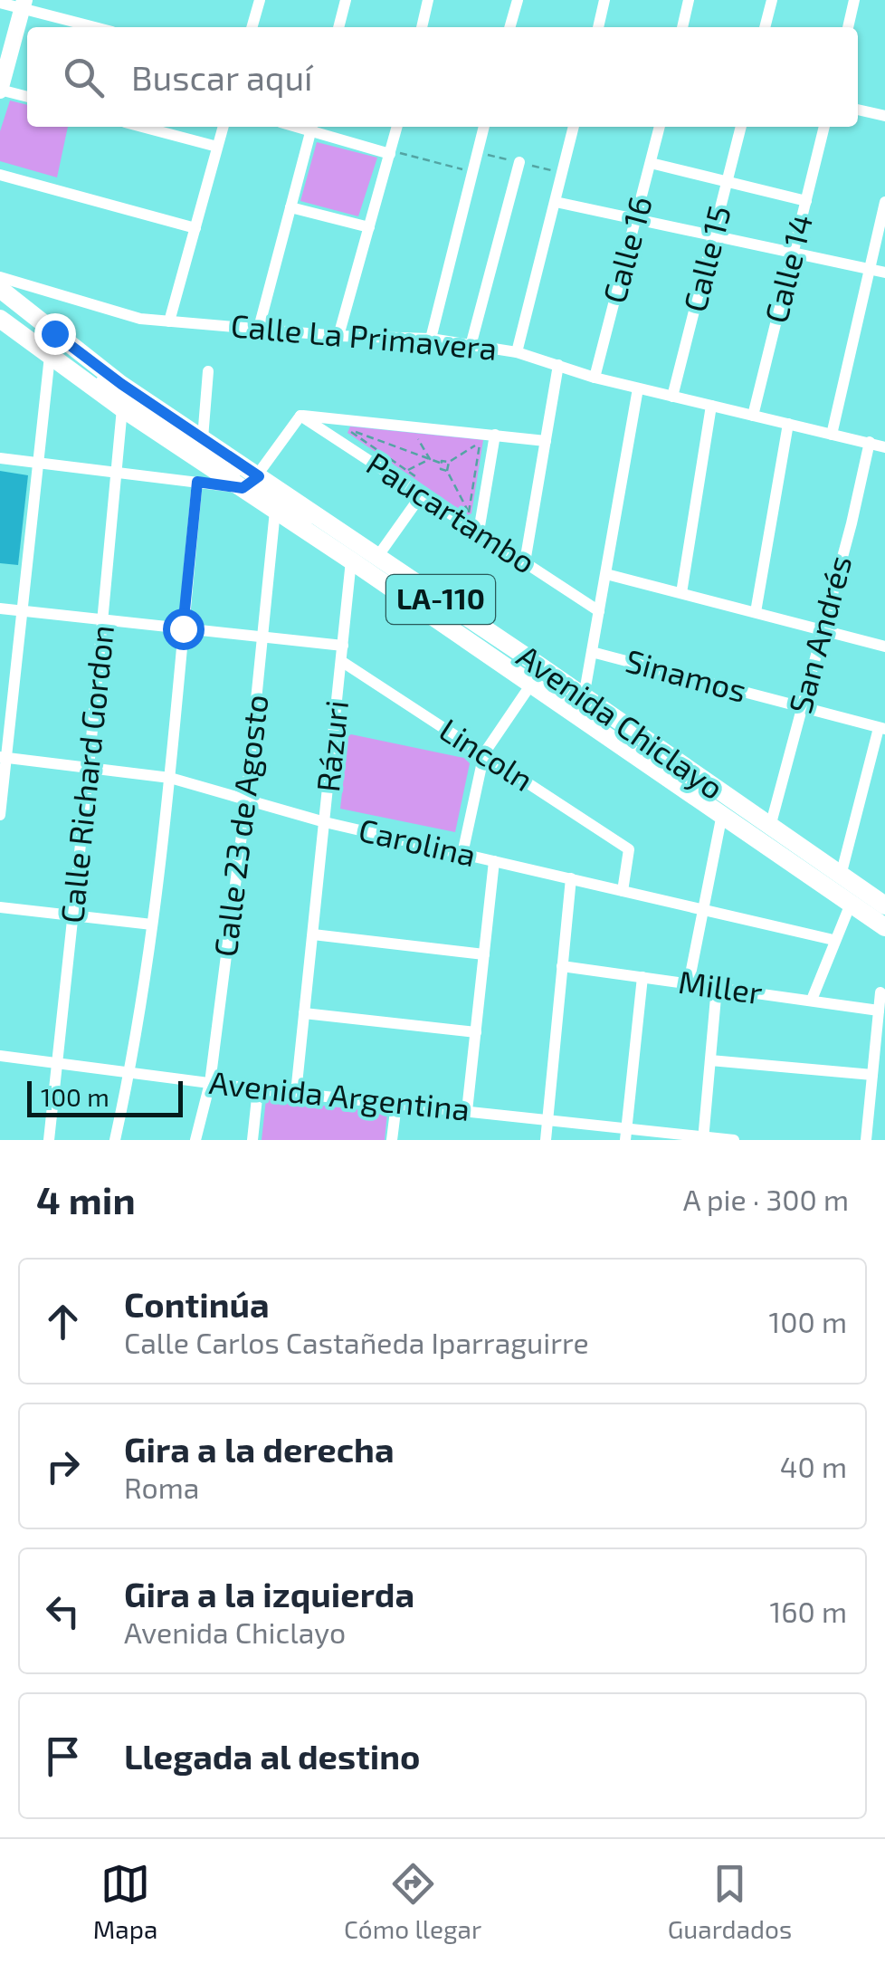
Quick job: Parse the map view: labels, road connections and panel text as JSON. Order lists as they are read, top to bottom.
{
  "streets": {
    "main road": ["LA-110", "Avenida Chiclayo"],
    "street": [
      "Calle 16",
      "Calle 15",
      "Calle 14",
      "Calle La Primavera",
      "Paucartambo",
      "San Andrés",
      "Sinamos",
      "Rázuri",
      "Lincoln",
      "Calle Richard Gordon",
      "Calle 23 de Agosto",
      "Carolina",
      "Miller",
      "Avenida Argentina"
    ]
  },
  "crossings": [
    ["Calle 16", "Calle La Primavera"],
    ["Calle 15", "Calle La Primavera"],
    ["Calle 14", "Calle La Primavera"],
    ["Calle La Primavera", "San Andrés"],
    ["San Andrés", "Sinamos"],
    ["San Andrés", "Avenida Chiclayo"],
    ["Avenida Chiclayo", "Rázuri"],
    ["Avenida Chiclayo", "Calle Richard Gordon"],
    ["Avenida Chiclayo", "Calle 23 de Agosto"],
    ["Rázuri", "Lincoln"],
    ["Rázuri", "Carolina"],
    ["Rázuri", "Avenida Argentina"],
    ["Lincoln", "Carolina"],
    ["Calle Richard Gordon", "Carolina"],
    ["Calle Richard Gordon", "Avenida Argentina"],
    ["Calle 23 de Agosto", "Carolina"],
    ["Calle 23 de Agosto", "Avenida Argentina"]
  ],
  "scale_bar": "100 m",
  "page": {
    "search": "Buscar aquí",
    "scale": "100 m",
    "heading": ["4 min", "A pie · 300 m"],
    "list": [
      ["Continúa", "Calle Carlos Castañeda Iparraguirre", "100 m"],
      ["Gira a la derecha", "Roma", "40 m"],
      ["Gira a la izquierda", "Avenida Chiclayo", "160 m"],
      "Llegada al destino"
    ],
    "nav": ["Mapa", "Cómo llegar", "Guardados"]
  }
}
